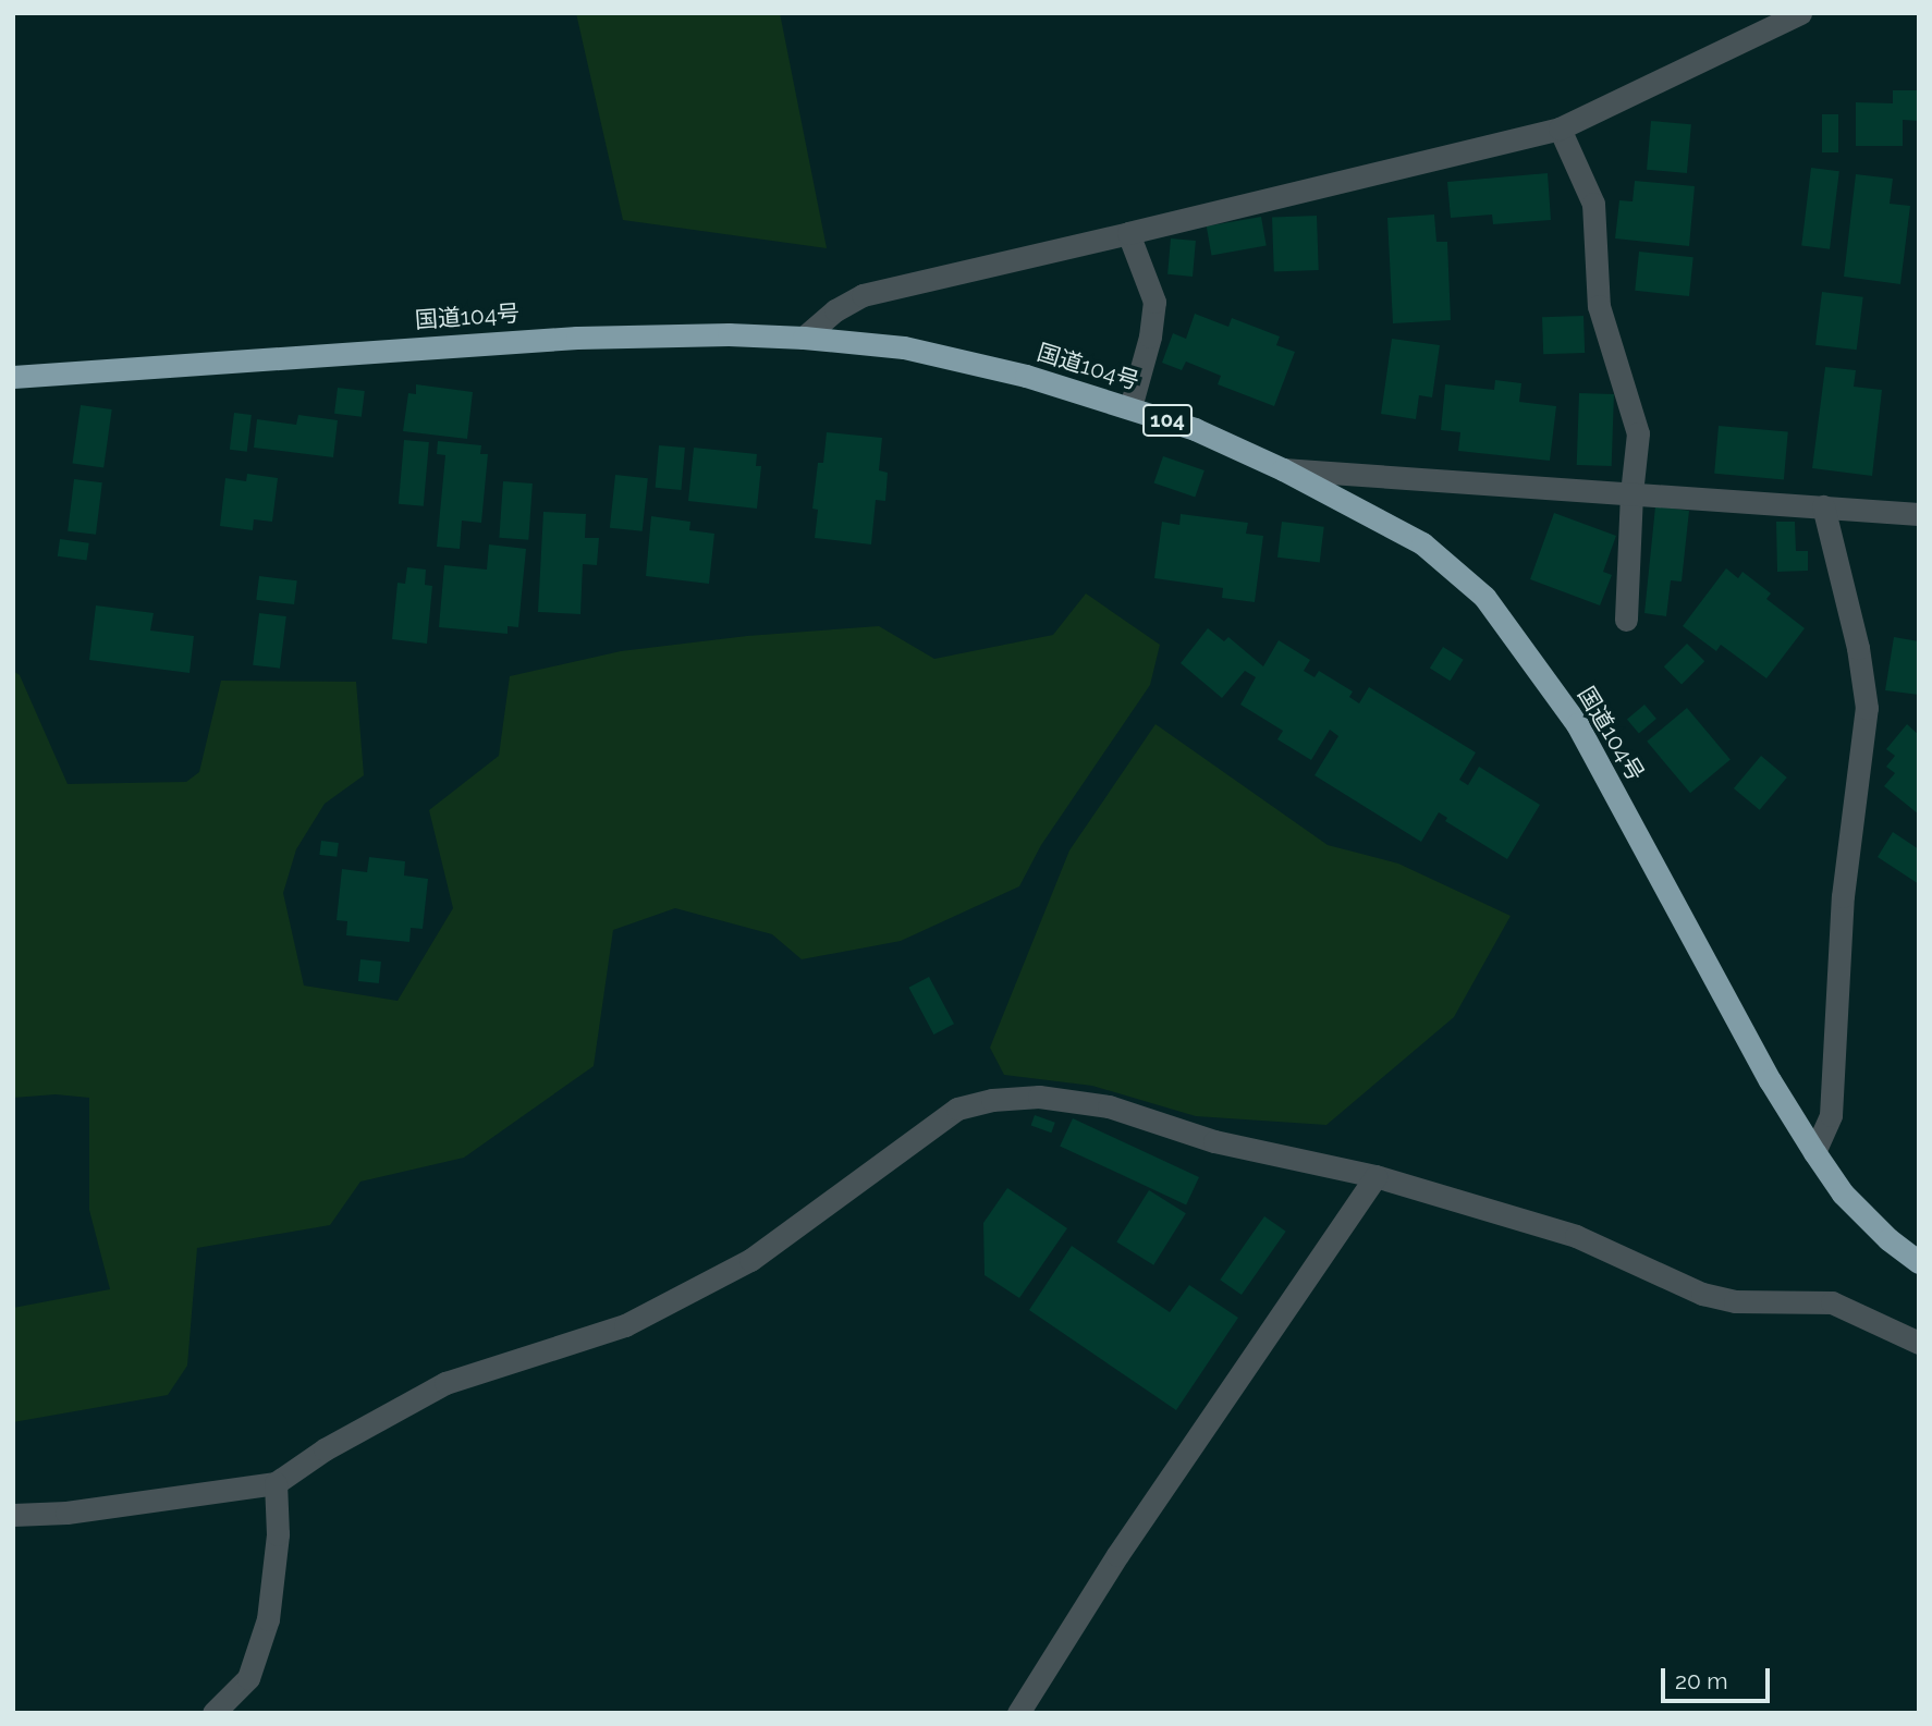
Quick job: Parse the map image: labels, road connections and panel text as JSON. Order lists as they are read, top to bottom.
{
  "streets": {
    "highway": ["国道104号", "104"]
  },
  "scale_bar": "20 m"
}
